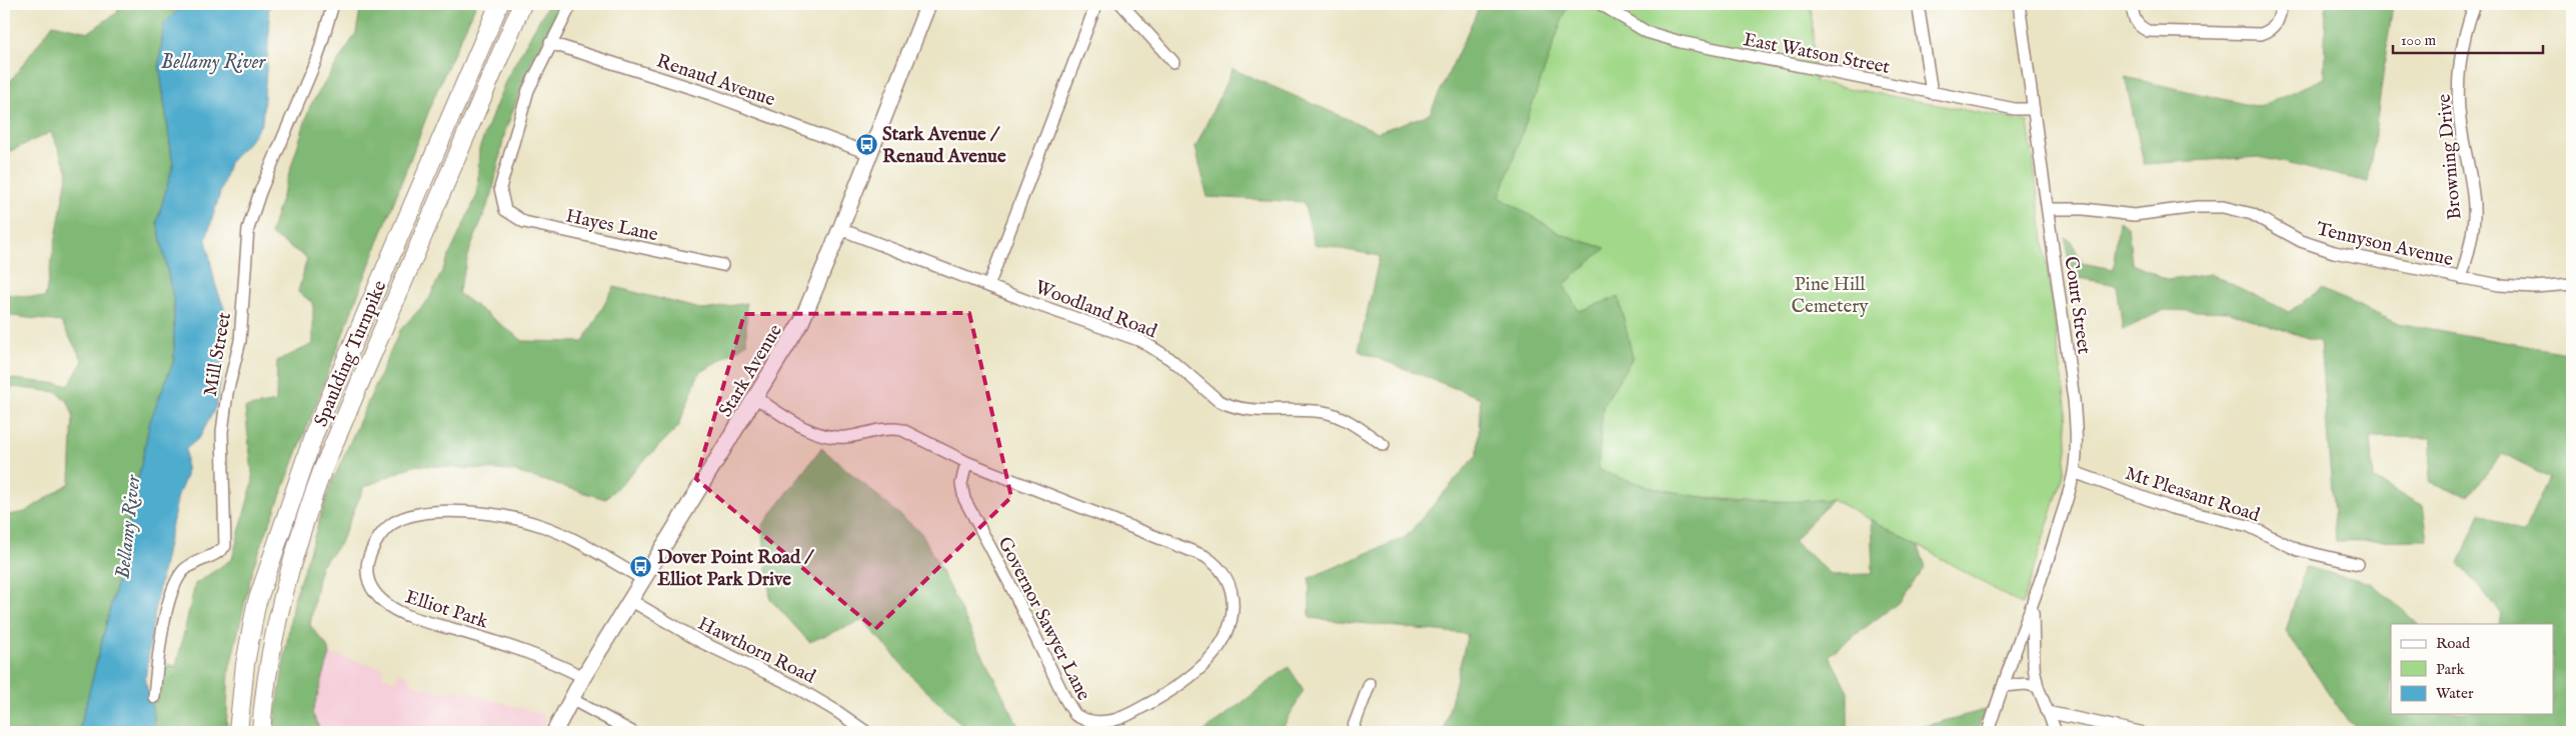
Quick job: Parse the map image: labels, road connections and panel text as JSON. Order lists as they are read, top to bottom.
{
  "streets": {
    "highway": ["Spaulding Turnpike"],
    "main road": ["Stark Avenue"],
    "street": [
      "East Watson Street",
      "Renaud Avenue",
      "Browning Drive",
      "Hayes Lane",
      "Tennyson Avenue",
      "Court Street",
      "Woodland Road",
      "Mill Street",
      "Mt Pleasant Road",
      "Elliot Park",
      "Governor Sawyer Lane",
      "Hawthorn Road"
    ]
  },
  "crossings": [
    ["East Watson Street", "Court Street"],
    ["Renaud Avenue", "Hayes Lane"],
    ["Renaud Avenue", "Stark Avenue"],
    ["Browning Drive", "Tennyson Avenue"],
    ["Tennyson Avenue", "Court Street"],
    ["Court Street", "Mt Pleasant Road"],
    ["Woodland Road", "Stark Avenue"],
    ["Stark Avenue", "Elliot Park"],
    ["Stark Avenue", "Governor Sawyer Lane"],
    ["Stark Avenue", "Hawthorn Road"]
  ],
  "water": ["Bellamy River"],
  "parks": ["Pine Hill Cemetery"],
  "places": {
    "bus stop": ["Stark Avenue / Renaud Avenue", "Dover Point Road / Elliot Park Drive"]
  },
  "legend": ["Road", "Park", "Water"],
  "scale_bar": "100 m"
}
